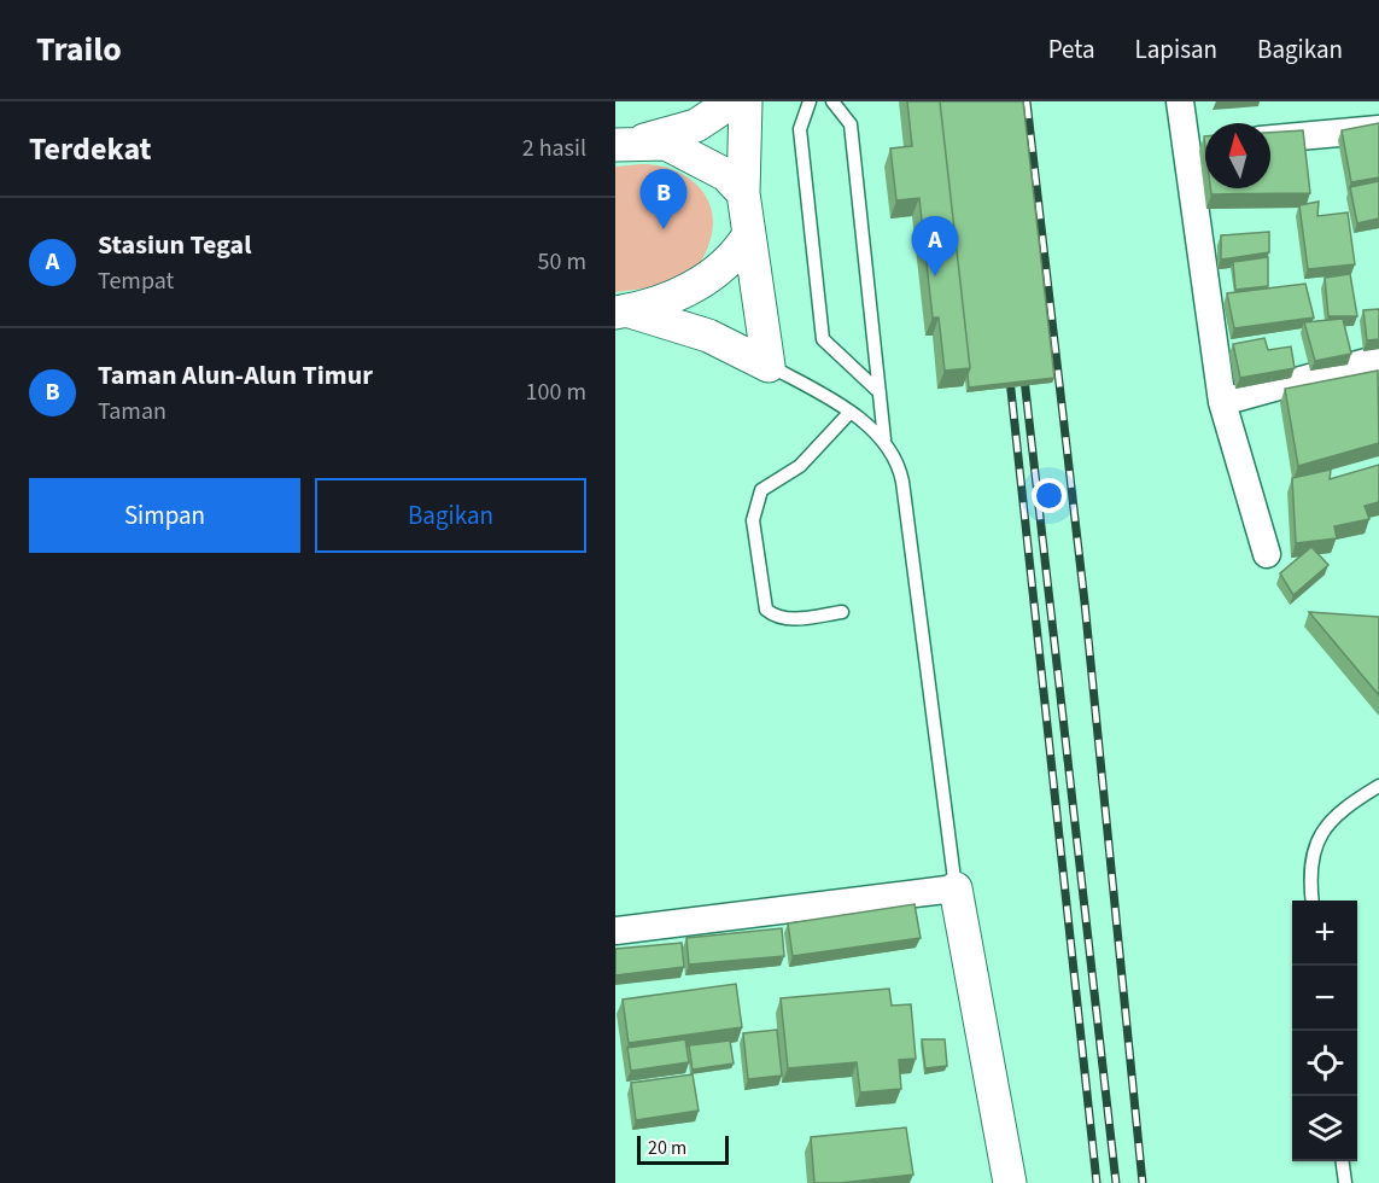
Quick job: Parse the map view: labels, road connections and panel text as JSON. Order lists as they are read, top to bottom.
{
  "scale_bar": "20 m",
  "north": "top",
  "page": {
    "header": "Trailo",
    "nav": ["Peta", "Lapisan", "Bagikan"],
    "heading": ["Terdekat", "2 hasil"],
    "pins": ["B", "A"],
    "list": [
      {
        "mark": "A",
        "name": "Stasiun Tegal",
        "note": "Tempat",
        "value": "50 m"
      },
      {
        "mark": "B",
        "name": "Taman Alun-Alun Timur",
        "note": "Taman",
        "value": "100 m"
      }
    ],
    "buttons": ["Simpan", "Bagikan"],
    "map_buttons": ["+", "−"],
    "scale": "20 m"
  }
}
